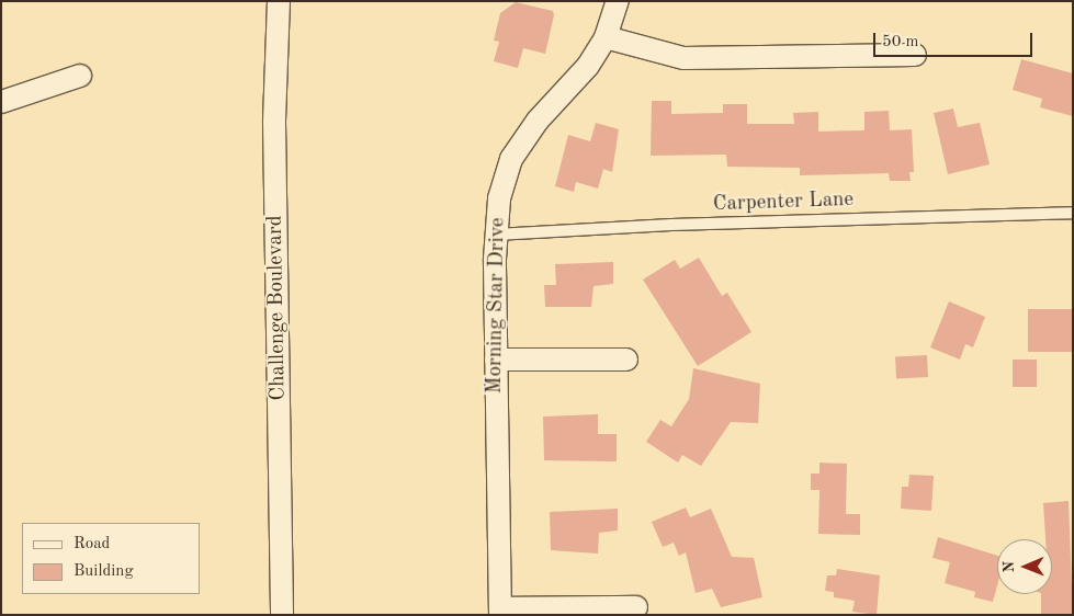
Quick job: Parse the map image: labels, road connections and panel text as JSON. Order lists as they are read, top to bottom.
{
  "streets": {
    "street": ["Morning Star Drive", "Challenge Boulevard"],
    "lane": ["Carpenter Lane"]
  },
  "crossings": [
    ["Carpenter Lane", "Morning Star Drive"]
  ],
  "legend": ["Road", "Building"],
  "scale_bar": "50 m",
  "north": "left"
}
